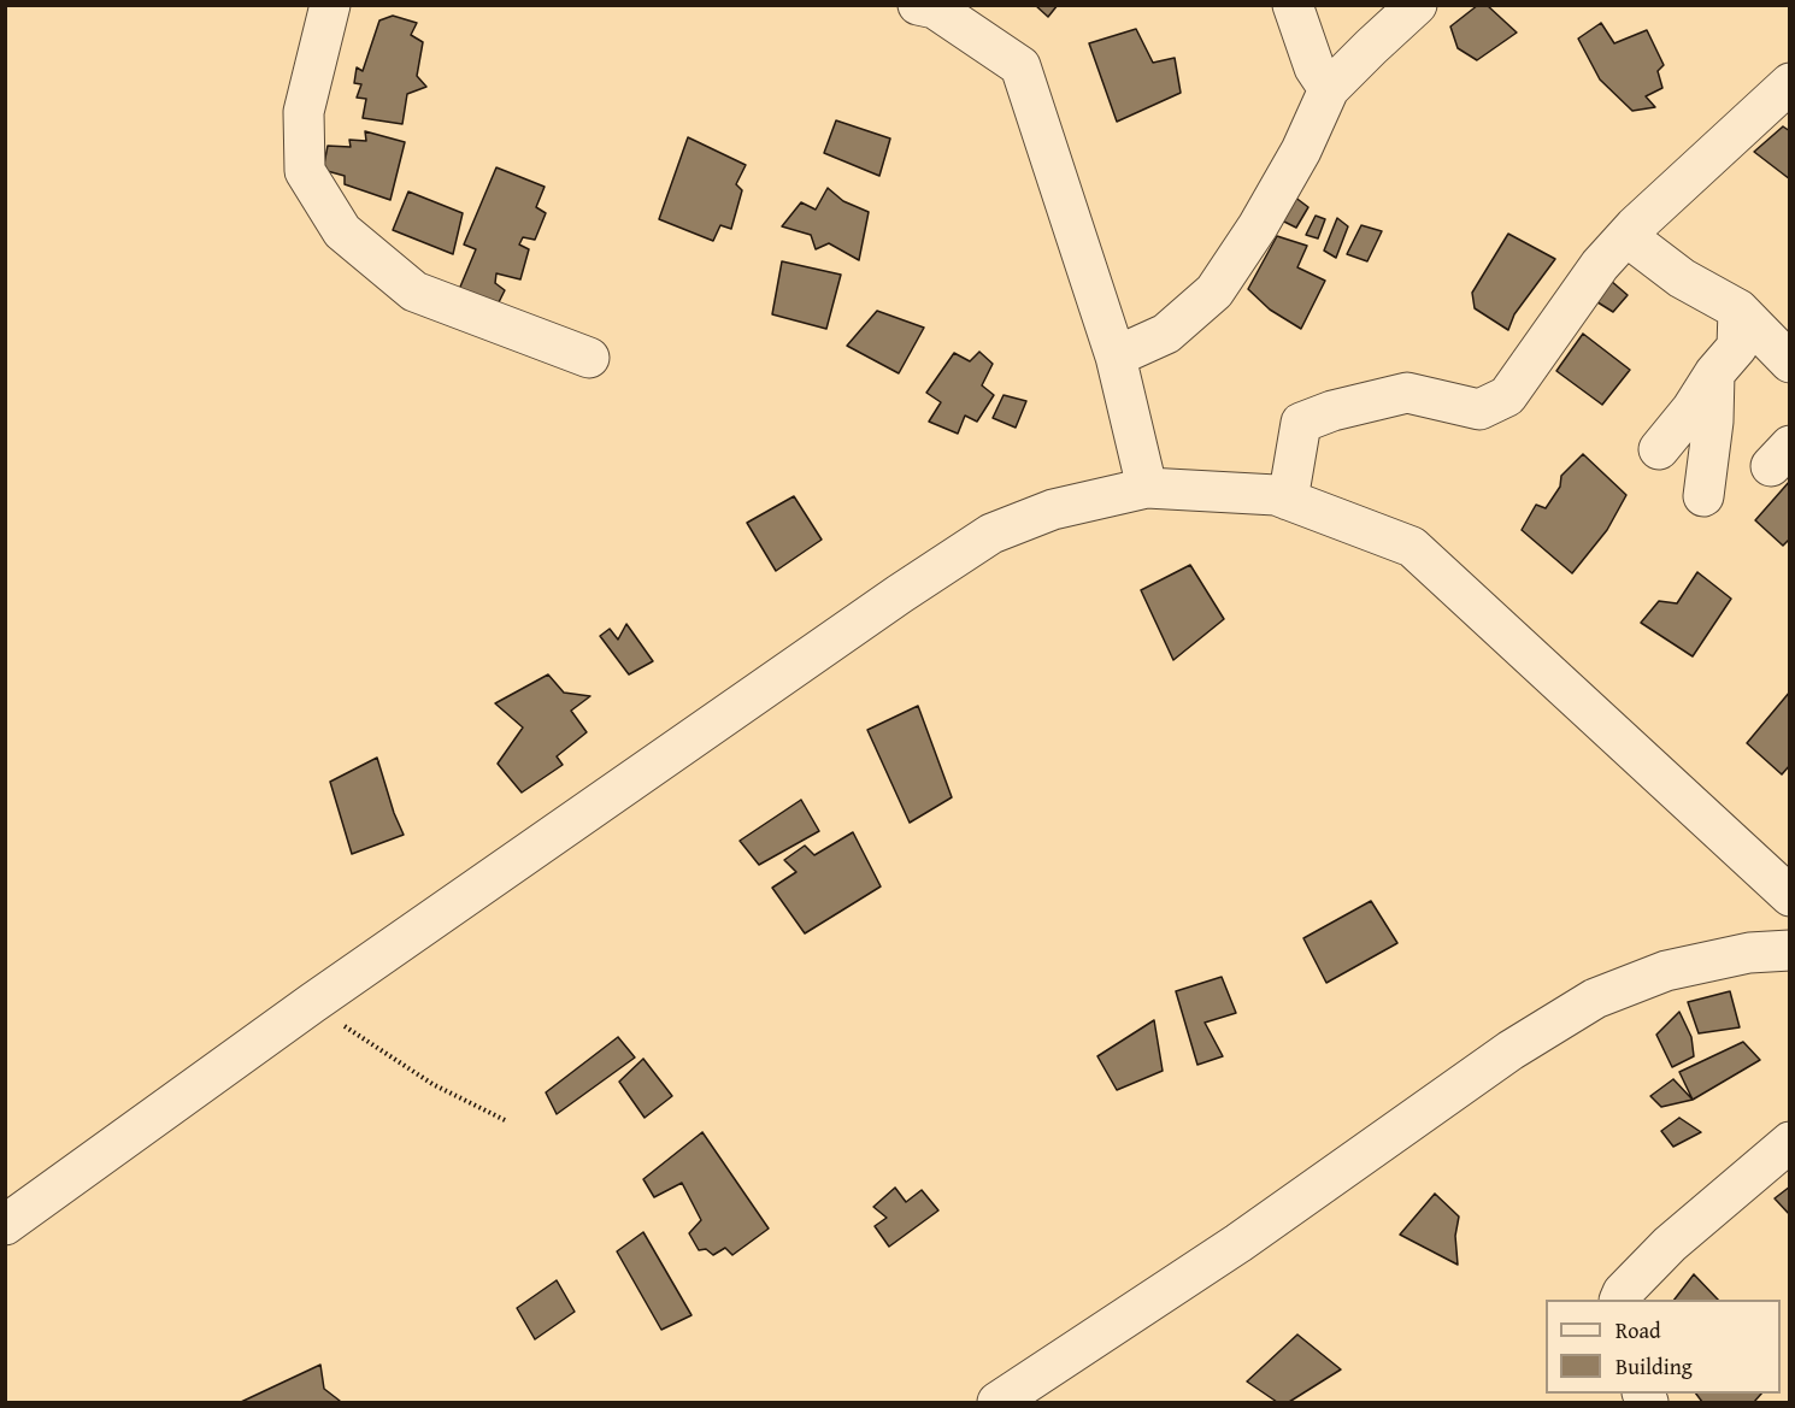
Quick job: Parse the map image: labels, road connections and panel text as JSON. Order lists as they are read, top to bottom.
{
  "legend": ["Road", "Building"]
}
